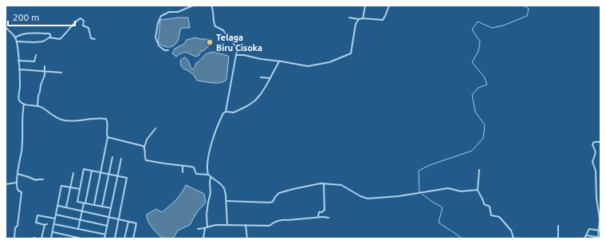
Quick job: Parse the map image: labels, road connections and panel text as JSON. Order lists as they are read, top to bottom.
{
  "places": ["Telaga Biru Cisoka"],
  "scale_bar": "200 m"
}
